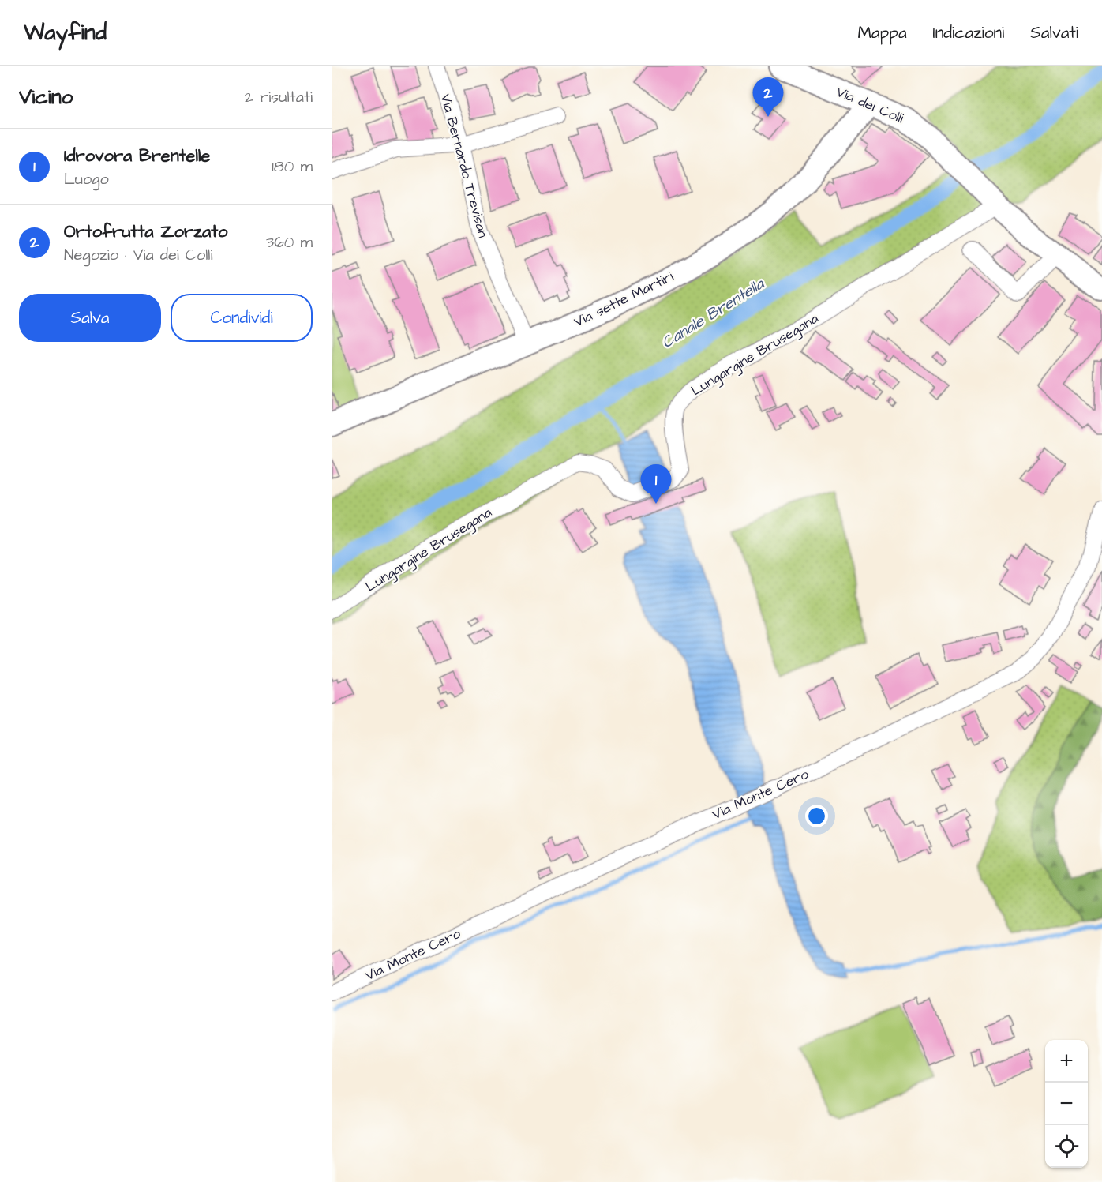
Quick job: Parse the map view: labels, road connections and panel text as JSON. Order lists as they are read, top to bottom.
{
  "streets": {
    "main road": ["Via dei Colli", "Via sette Martiri"],
    "street": ["Via Bernardo Trevisan", "Lungargine Brusegana", "Via Monte Cero"]
  },
  "crossings": [
    ["Via dei Colli", "Via sette Martiri"],
    ["Via dei Colli", "Lungargine Brusegana"],
    ["Via Bernardo Trevisan", "Via sette Martiri"]
  ],
  "water": ["Canale Brentella"],
  "page": {
    "header": "Wayfind",
    "nav": ["Mappa", "Indicazioni", "Salvati"],
    "heading": ["Vicino", "2 risultati"],
    "pins": ["2", "1"],
    "list": [
      {
        "mark": "1",
        "name": "Idrovora Brentelle",
        "note": "Luogo",
        "value": "180 m"
      },
      {
        "mark": "2",
        "name": "Ortofrutta Zorzato",
        "note": "Negozio · Via dei Colli",
        "value": "360 m"
      }
    ],
    "buttons": ["Salva", "Condividi"],
    "map_buttons": ["+", "−"]
  }
}
